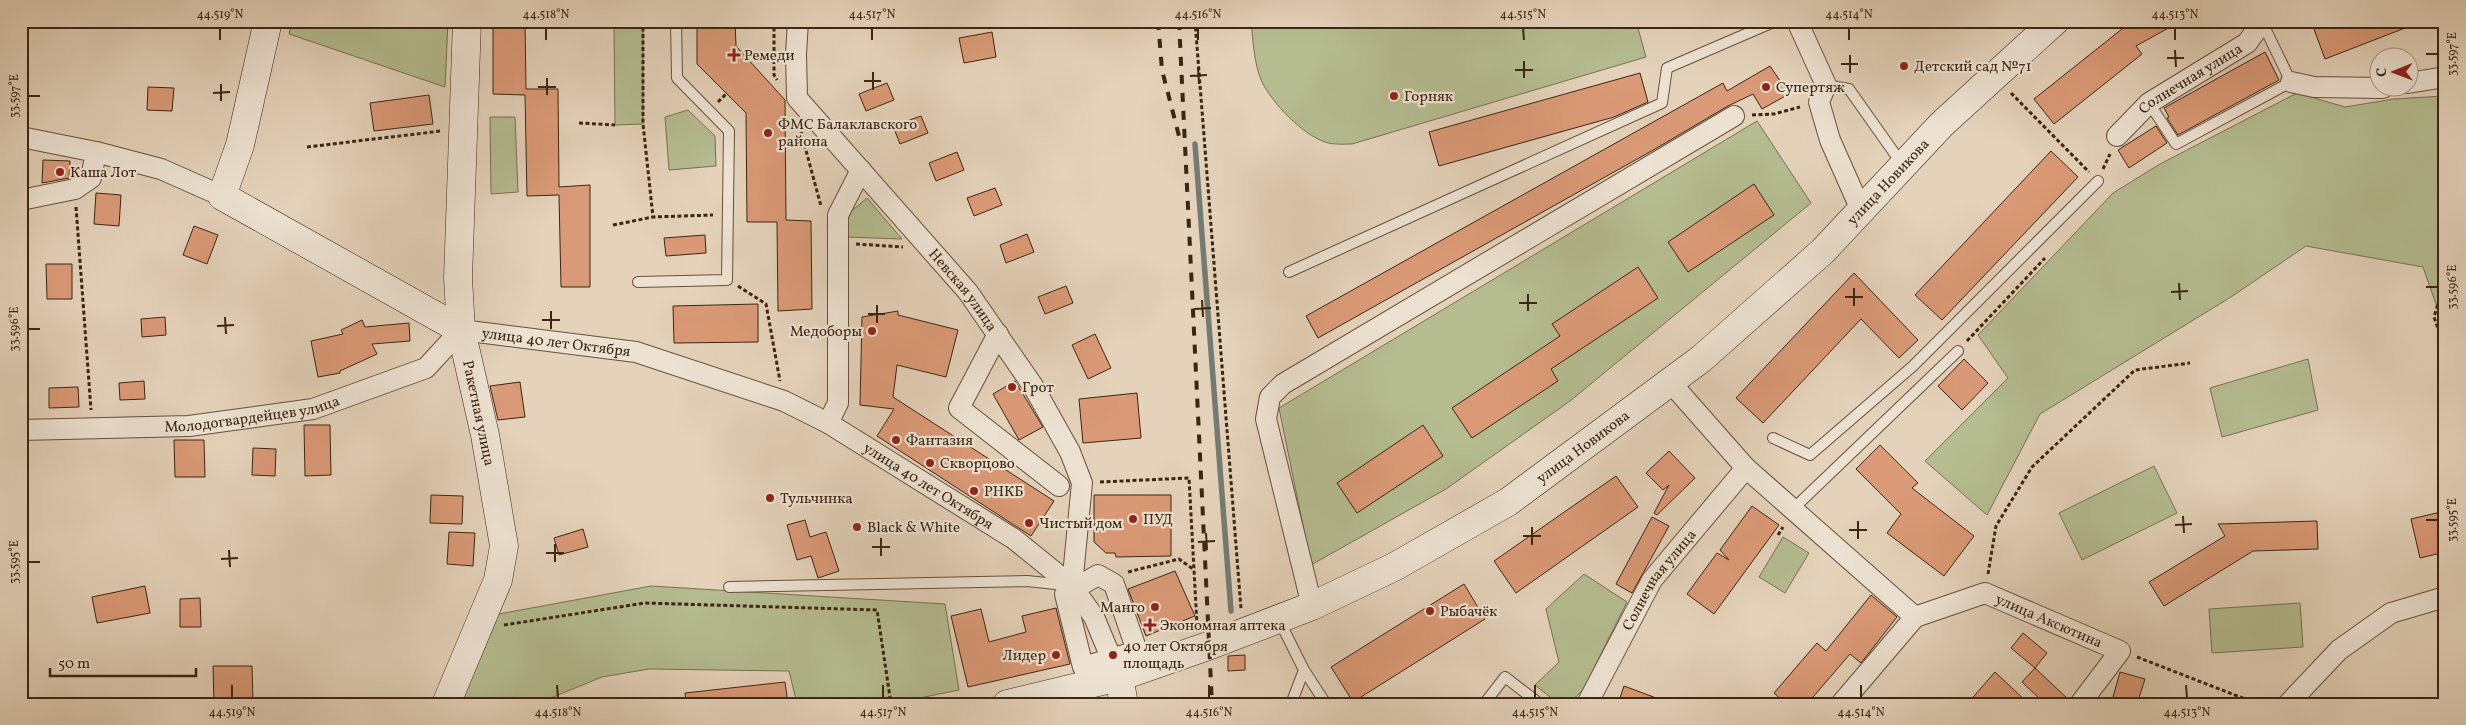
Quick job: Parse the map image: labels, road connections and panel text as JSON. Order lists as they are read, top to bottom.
{
  "streets": {
    "main road": ["улица Новикова", "улица 40 лет Октября", "Ракетная улица"],
    "street": [
      "Солнечная улица",
      "Невская улица",
      "Молодогвардейцев улица",
      "улица Аксютина"
    ]
  },
  "crossings": [
    ["Невская улица", "улица 40 лет Октября"],
    ["улица 40 лет Октября", "Молодогвардейцев улица"],
    ["улица 40 лет Октября", "Ракетная улица"],
    ["Молодогвардейцев улица", "Ракетная улица"]
  ],
  "places": {
    "health": ["Ремеди", "Экономная аптека"],
    "other": [
      "Детский сад №71",
      "Супертяж",
      "Горняк",
      "ФМС Балаклавского района",
      "Каша Лот",
      "Медоборы",
      "Грот",
      "Фантазия",
      "Скворцово",
      "РНКБ",
      "Тульчинка",
      "ПУД",
      "Чистый дом",
      "Black & White",
      "Манго",
      "Рыбачёк",
      "Лидер",
      "40 лет Октября площадь"
    ]
  },
  "scale_bar": "50 m",
  "north": "left",
  "coordinates": [
    "44.519°N",
    "44.518°N",
    "44.517°N",
    "44.516°N",
    "44.515°N",
    "44.514°N",
    "44.513°N",
    "33.597°E",
    "33.596°E",
    "33.595°E"
  ]
}
